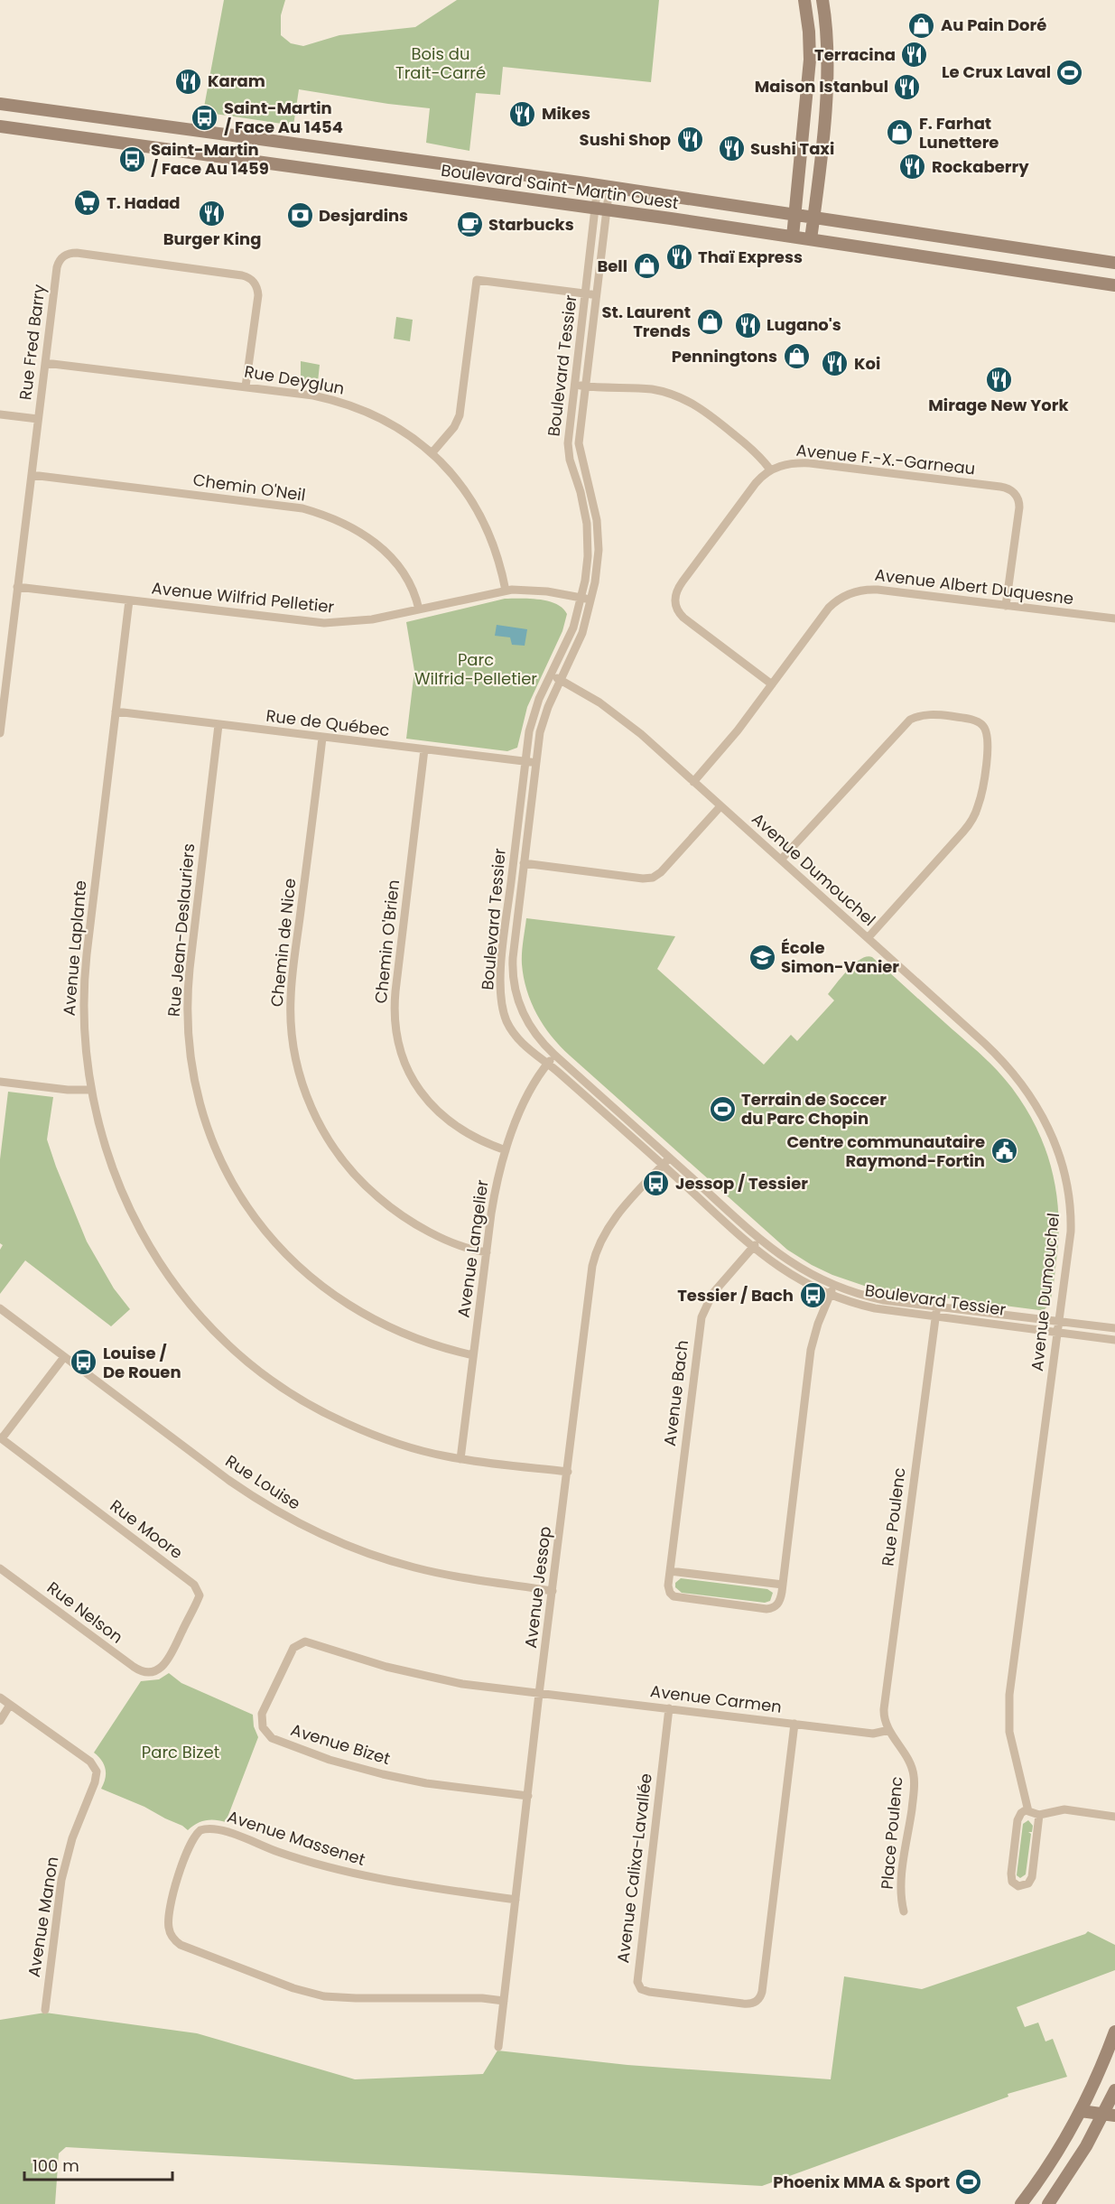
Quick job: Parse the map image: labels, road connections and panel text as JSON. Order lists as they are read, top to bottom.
{
  "streets": {
    "main road": ["Boulevard Saint-Martin Ouest"],
    "street": [
      "Rue Fred Barry",
      "Boulevard Tessier",
      "Rue Deyglun",
      "Avenue F.-X.-Garneau",
      "Chemin O'Neil",
      "Avenue Albert Duquesne",
      "Avenue Wilfrid Pelletier",
      "Rue de Québec",
      "Avenue Dumouchel",
      "Rue Jean-Deslauriers",
      "Chemin O'Brien",
      "Chemin de Nice",
      "Avenue Laplante",
      "Avenue Langelier",
      "Avenue Bach",
      "Rue Louise",
      "Rue Poulenc",
      "Rue Moore",
      "Avenue Jessop",
      "Rue Nelson",
      "Avenue Carmen",
      "Avenue Bizet",
      "Place Poulenc",
      "Avenue Massenet",
      "Avenue Calixa-Lavallée",
      "Avenue Manon"
    ]
  },
  "crossings": [
    ["Boulevard Saint-Martin Ouest", "Boulevard Tessier"],
    ["Rue Fred Barry", "Rue Deyglun"],
    ["Rue Fred Barry", "Chemin O'Neil"],
    ["Rue Fred Barry", "Avenue Wilfrid Pelletier"],
    ["Boulevard Tessier", "Avenue Wilfrid Pelletier"],
    ["Boulevard Tessier", "Rue de Québec"],
    ["Boulevard Tessier", "Avenue Dumouchel"],
    ["Boulevard Tessier", "Avenue Langelier"],
    ["Boulevard Tessier", "Avenue Bach"],
    ["Boulevard Tessier", "Rue Poulenc"],
    ["Boulevard Tessier", "Avenue Jessop"],
    ["Rue Deyglun", "Avenue Wilfrid Pelletier"],
    ["Avenue F.-X.-Garneau", "Avenue Albert Duquesne"],
    ["Chemin O'Neil", "Avenue Wilfrid Pelletier"],
    ["Avenue Albert Duquesne", "Avenue Dumouchel"],
    ["Avenue Wilfrid Pelletier", "Avenue Laplante"],
    ["Rue de Québec", "Rue Jean-Deslauriers"],
    ["Rue de Québec", "Chemin O'Brien"],
    ["Rue de Québec", "Chemin de Nice"],
    ["Rue de Québec", "Avenue Laplante"],
    ["Rue Jean-Deslauriers", "Avenue Langelier"],
    ["Chemin O'Brien", "Avenue Langelier"],
    ["Chemin de Nice", "Avenue Langelier"],
    ["Avenue Laplante", "Avenue Langelier"],
    ["Avenue Laplante", "Avenue Jessop"],
    ["Rue Louise", "Avenue Jessop"],
    ["Rue Poulenc", "Avenue Carmen"],
    ["Rue Poulenc", "Place Poulenc"],
    ["Rue Moore", "Rue Nelson"],
    ["Avenue Jessop", "Avenue Carmen"],
    ["Avenue Jessop", "Avenue Bizet"],
    ["Avenue Jessop", "Avenue Massenet"],
    ["Avenue Carmen", "Avenue Bizet"],
    ["Avenue Carmen", "Place Poulenc"],
    ["Avenue Carmen", "Avenue Calixa-Lavallée"]
  ],
  "parks": ["Bois du Trait-Carré", "Parc Wilfrid-Pelletier", "Parc Bizet"],
  "places": {
    "shop": [
      "Au Pain Doré",
      "F. Farhat Lunettere",
      "Bell",
      "St. Laurent Trends",
      "Penningtons"
    ],
    "restaurant": [
      "Terracina",
      "Karam",
      "Maison Istanbul",
      "Mikes",
      "Sushi Shop",
      "Sushi Taxi",
      "Rockaberry",
      "Burger King",
      "Thaï Express",
      "Lugano's",
      "Koi",
      "Mirage New York"
    ],
    "sports": ["Le Crux Laval", "Terrain de Soccer du Parc Chopin", "Phoenix MMA & Sport"],
    "bus stop": [
      "Saint-Martin / Face Au 1454",
      "Saint-Martin / Face Au 1459",
      "Jessop / Tessier",
      "Tessier / Bach",
      "Louise / De Rouen"
    ],
    "supermarket": ["T. Hadad"],
    "bank": ["Desjardins"],
    "cafe": ["Starbucks"],
    "school or university": ["École Simon-Vanier"],
    "public building": ["Centre communautaire Raymond-Fortin"]
  },
  "scale_bar": "100 m"
}
